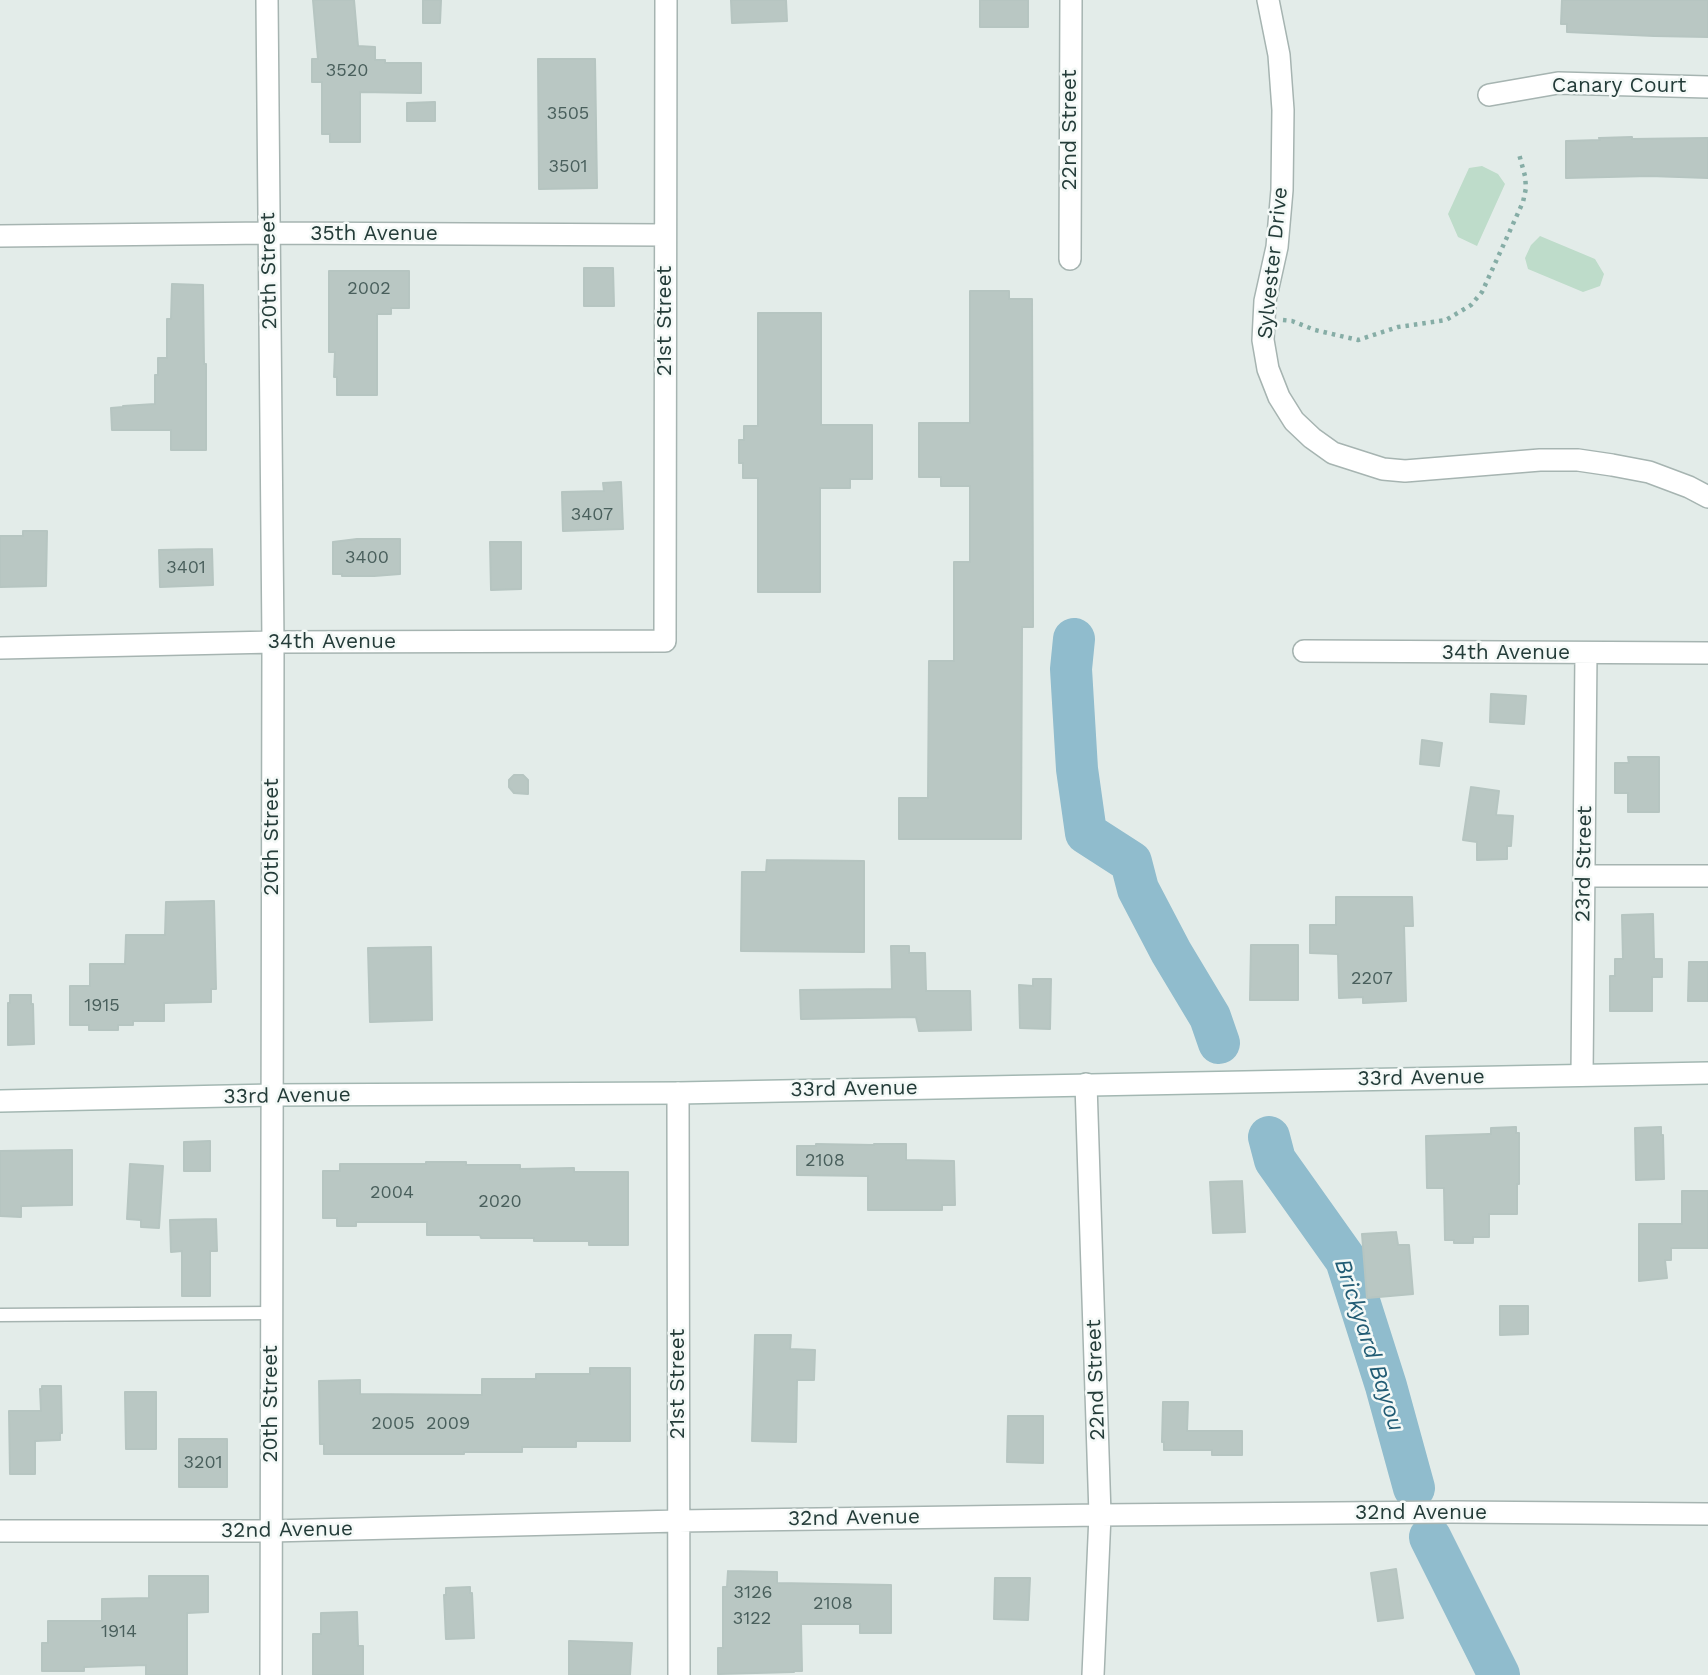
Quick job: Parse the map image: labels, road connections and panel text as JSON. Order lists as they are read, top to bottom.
{
  "streets": {
    "street": [
      "Canary Court",
      "22nd Street",
      "35th Avenue",
      "Sylvester Drive",
      "20th Street",
      "21st Street",
      "34th Avenue",
      "23rd Street",
      "33rd Avenue",
      "32nd Avenue"
    ]
  },
  "crossings": [
    ["22nd Street", "33rd Avenue"],
    ["22nd Street", "32nd Avenue"],
    ["35th Avenue", "20th Street"],
    ["35th Avenue", "21st Street"],
    ["20th Street", "34th Avenue"],
    ["20th Street", "33rd Avenue"],
    ["20th Street", "32nd Avenue"],
    ["21st Street", "34th Avenue"],
    ["21st Street", "33rd Avenue"],
    ["21st Street", "32nd Avenue"],
    ["34th Avenue", "23rd Street"],
    ["23rd Street", "33rd Avenue"]
  ],
  "water": ["Brickyard Bayou"],
  "house_numbers": [
    "3520",
    "3505",
    "3501",
    "2002",
    "3407",
    "3400",
    "3401",
    "2207",
    "1915",
    "2108",
    "2004",
    "2020",
    "2005",
    "2009",
    "3201",
    "3126",
    "2108",
    "3122",
    "1914"
  ]
}
